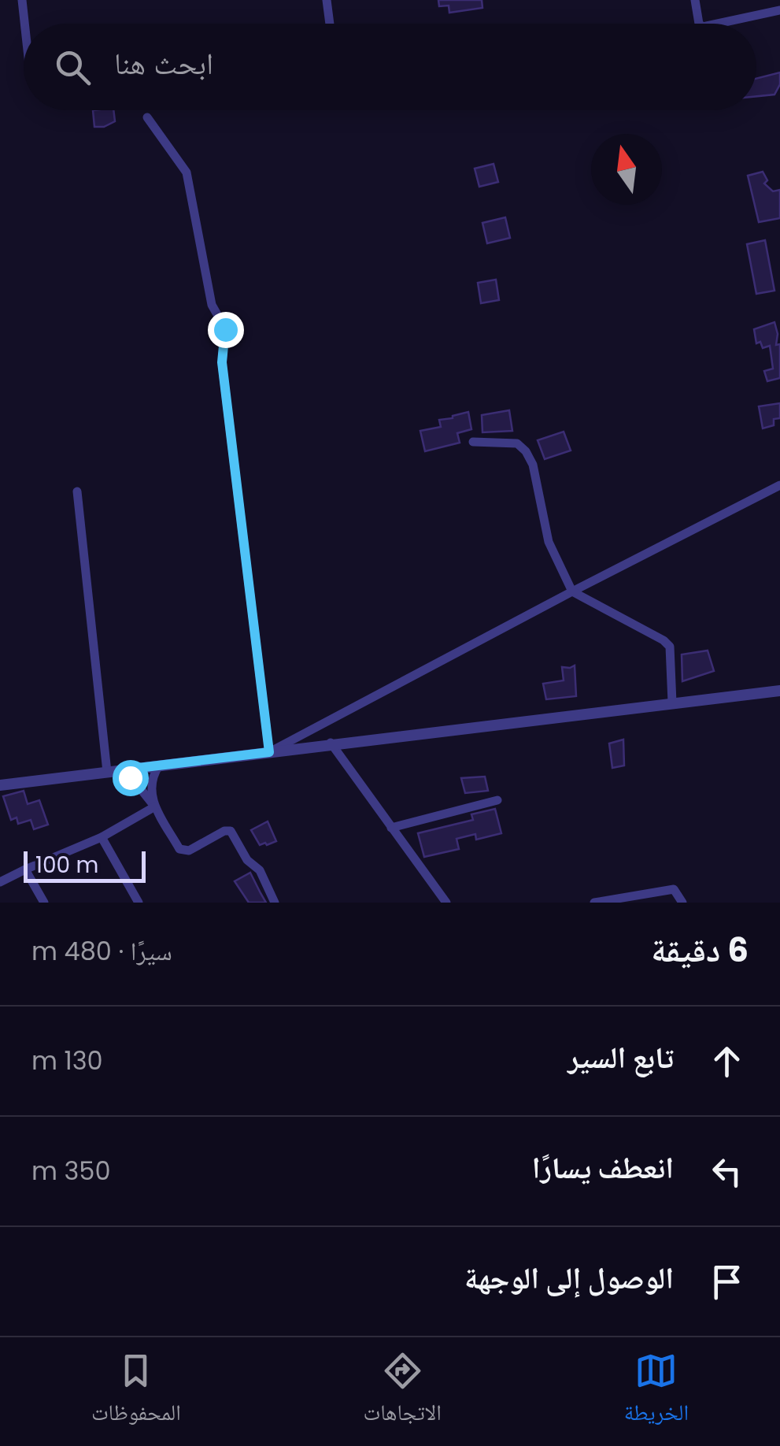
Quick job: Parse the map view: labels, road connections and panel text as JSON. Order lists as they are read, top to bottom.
{
  "scale_bar": "100 m",
  "north": "top",
  "page": {
    "search": "ابحث هنا",
    "scale": "100 m",
    "heading": ["6 دقيقة", "سيرًا · 480 m"],
    "list": [
      ["تابع السير", "130 m"],
      ["انعطف يسارًا", "350 m"],
      "الوصول إلى الوجهة"
    ],
    "nav": ["الخريطة", "الاتجاهات", "المحفوظات"]
  }
}
